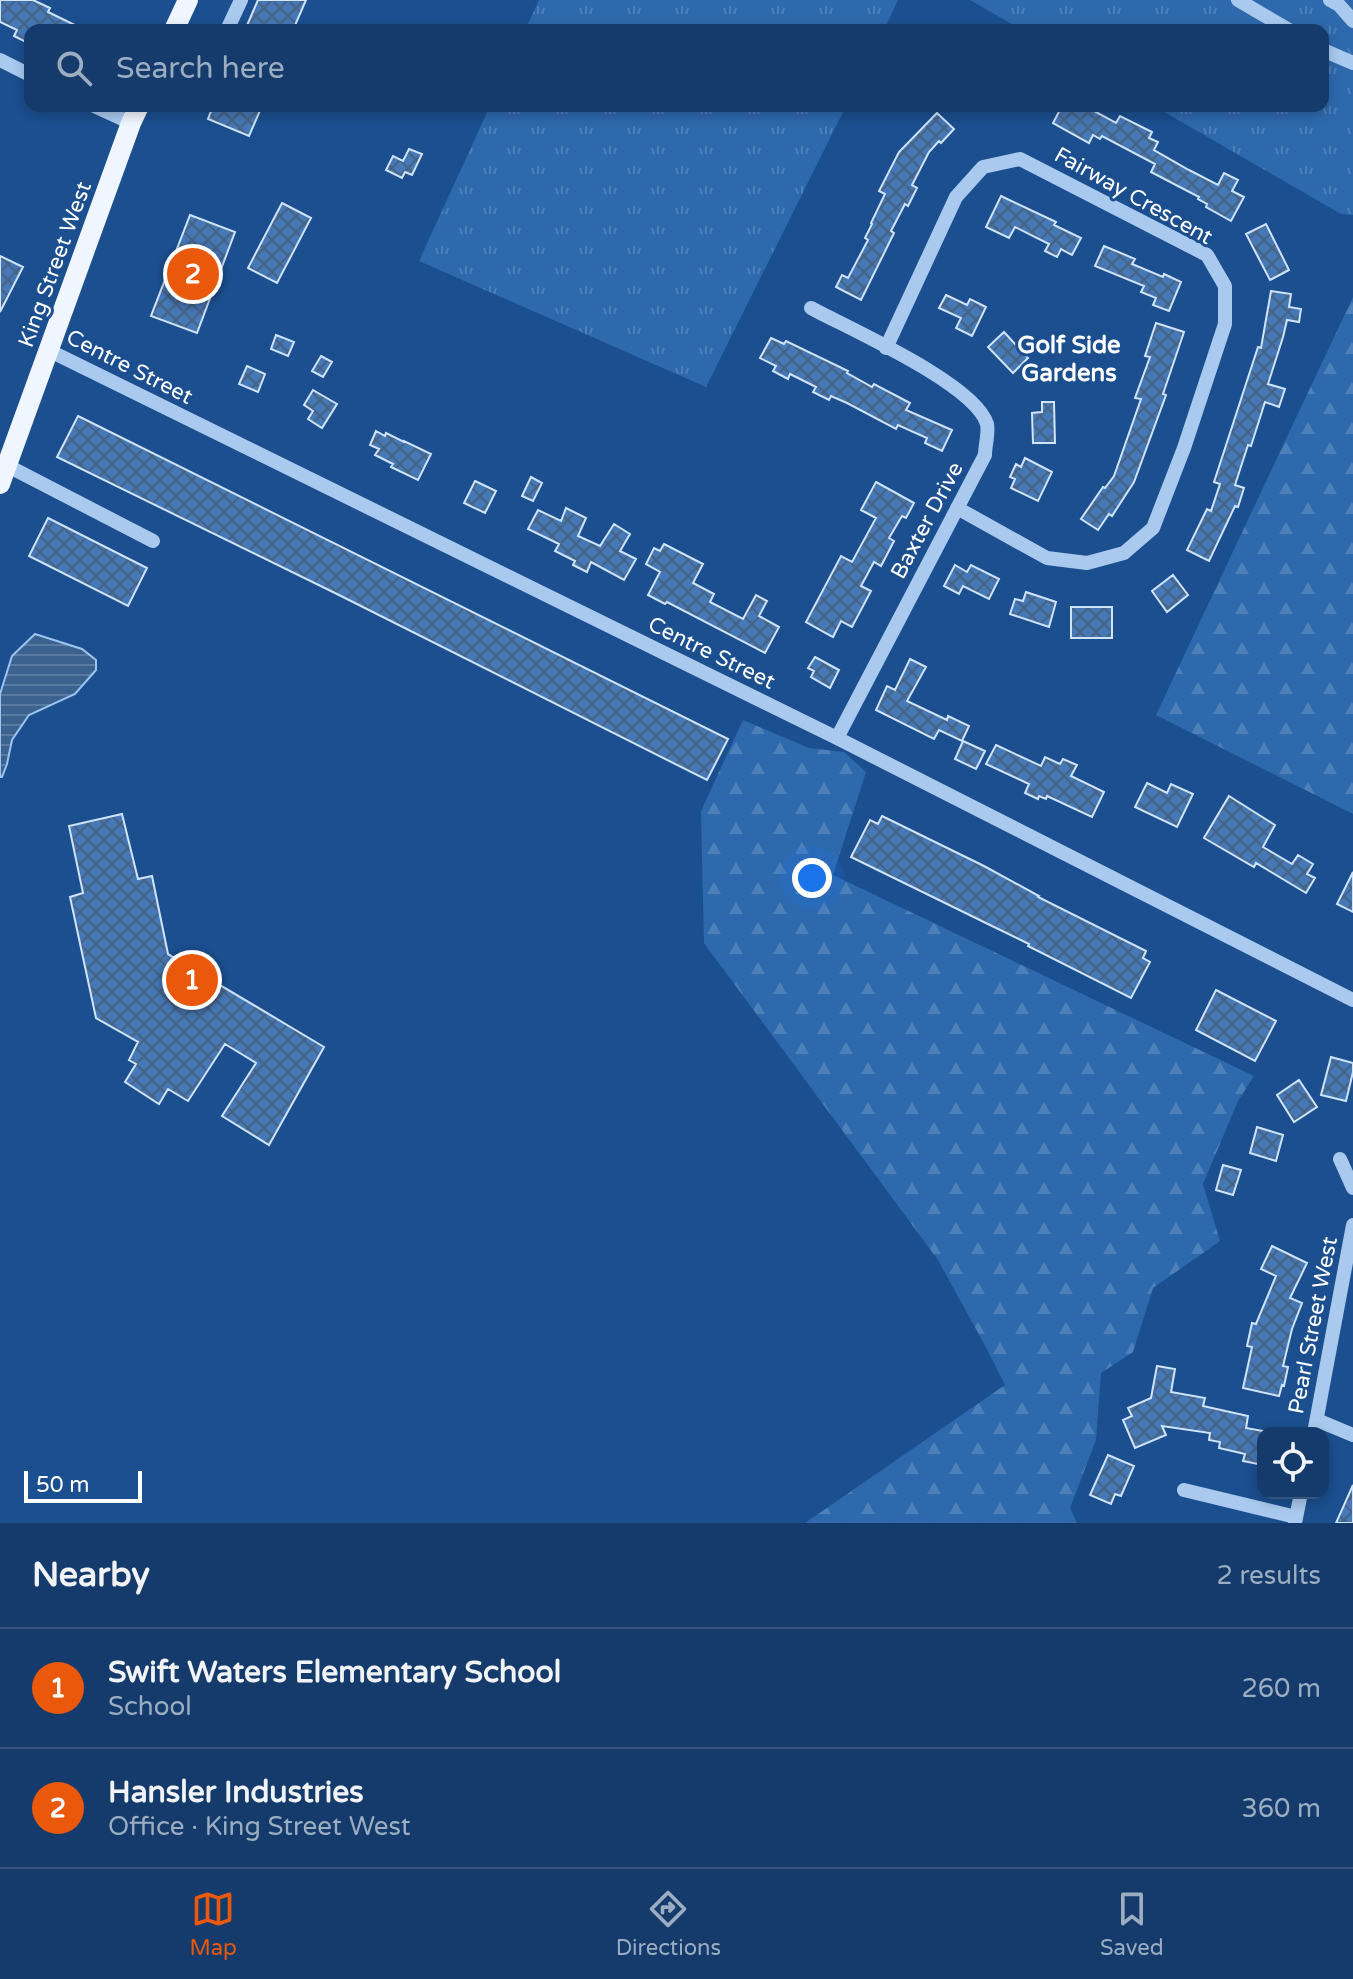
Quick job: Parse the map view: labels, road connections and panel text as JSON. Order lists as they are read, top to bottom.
{
  "streets": {
    "main road": ["King Street West"],
    "street": [
      "Fairway Crescent",
      "Centre Street",
      "Baxter Drive",
      "Pearl Street West"
    ]
  },
  "crossings": [
    ["Fairway Crescent", "Baxter Drive"],
    ["King Street West", "Centre Street"],
    ["Centre Street", "Baxter Drive"]
  ],
  "districts": ["Golf Side Gardens"],
  "scale_bar": "50 m",
  "page": {
    "search": "Search here",
    "pins": ["2", "1"],
    "scale": "50 m",
    "heading": ["Nearby", "2 results"],
    "list": [
      {
        "mark": "1",
        "name": "Swift Waters Elementary School",
        "note": "School",
        "value": "260 m"
      },
      {
        "mark": "2",
        "name": "Hansler Industries",
        "note": "Office · King Street West",
        "value": "360 m"
      }
    ],
    "nav": ["Map", "Directions", "Saved"]
  }
}
